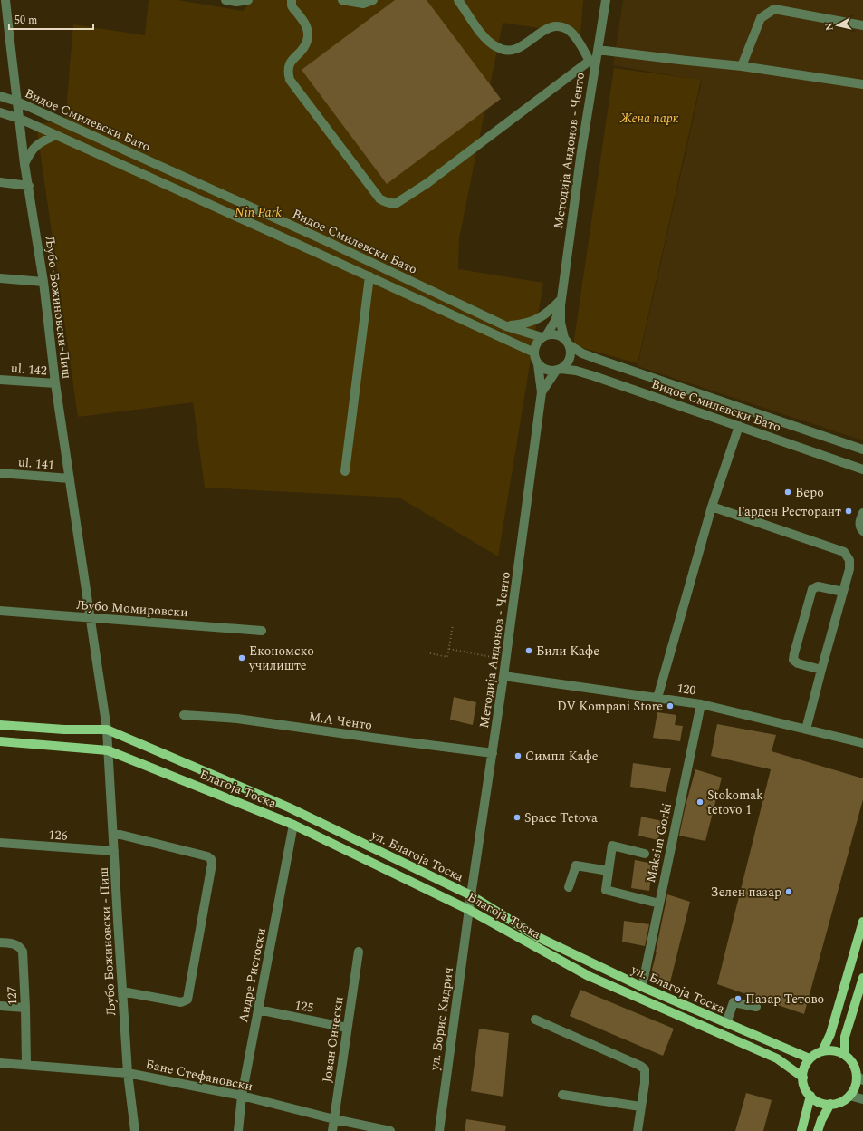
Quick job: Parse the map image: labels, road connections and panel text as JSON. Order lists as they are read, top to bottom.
{
  "streets": {
    "main road": ["Благоја Тоска", "ул. Благоја Тоска"],
    "street": [
      "Видое Смилевски Бато",
      "Методија Андонов - Ченто",
      "Љубо-Божиновски-Пиш",
      "ul. 142",
      "ul. 141",
      "Љубо Момировски",
      "120",
      "М.А Ченто",
      "126",
      "Maksim Gorki",
      "Љубо Божиновски - Пиш",
      "Андре Ристоски",
      "127",
      "125",
      "ул. Борис Кидрич",
      "Јован Ончески",
      "Бане Стефановски"
    ]
  },
  "crossings": [
    ["Видое Смилевски Бато", "Методија Андонов - Ченто"],
    ["Видое Смилевски Бато", "Љубо-Божиновски-Пиш"],
    ["Методија Андонов - Ченто", "120"],
    ["Методија Андонов - Ченто", "М.А Ченто"],
    ["Методија Андонов - Ченто", "Благоја Тоска"],
    ["Методија Андонов - Ченто", "ул. Благоја Тоска"],
    ["Методија Андонов - Ченто", "ул. Борис Кидрич"],
    ["Љубо-Божиновски-Пиш", "ul. 142"],
    ["Љубо-Божиновски-Пиш", "ul. 141"],
    ["Љубо-Божиновски-Пиш", "Љубо Момировски"],
    ["Љубо-Божиновски-Пиш", "ул. Благоја Тоска"],
    ["Љубо-Божиновски-Пиш", "Љубо Божиновски - Пиш"],
    ["120", "Maksim Gorki"],
    ["Благоја Тоска", "ул. Благоја Тоска"],
    ["Благоја Тоска", "Љубо Божиновски - Пиш"],
    ["Благоја Тоска", "Андре Ристоски"],
    ["Благоја Тоска", "ул. Борис Кидрич"],
    ["126", "Љубо Божиновски - Пиш"],
    ["Maksim Gorki", "ул. Благоја Тоска"],
    ["ул. Благоја Тоска", "Љубо Божиновски - Пиш"],
    ["Љубо Божиновски - Пиш", "Бане Стефановски"],
    ["Андре Ристоски", "125"],
    ["Андре Ристоски", "Бане Стефановски"],
    ["127", "Бане Стефановски"],
    ["125", "Јован Ончески"],
    ["Јован Ончески", "Бане Стефановски"]
  ],
  "parks": ["Жена парк", "Nin Park"],
  "places": [
    "Веро",
    "Гарден Ресторант",
    "Били Кафе",
    "Економско училиште",
    "DV Kompani Store",
    "Симпл Кафе",
    "Stokomak tetovo 1",
    "Space Tetova",
    "Зелен пазар",
    "Пазар Тетово"
  ],
  "scale_bar": "50 m",
  "north": "left"
}
